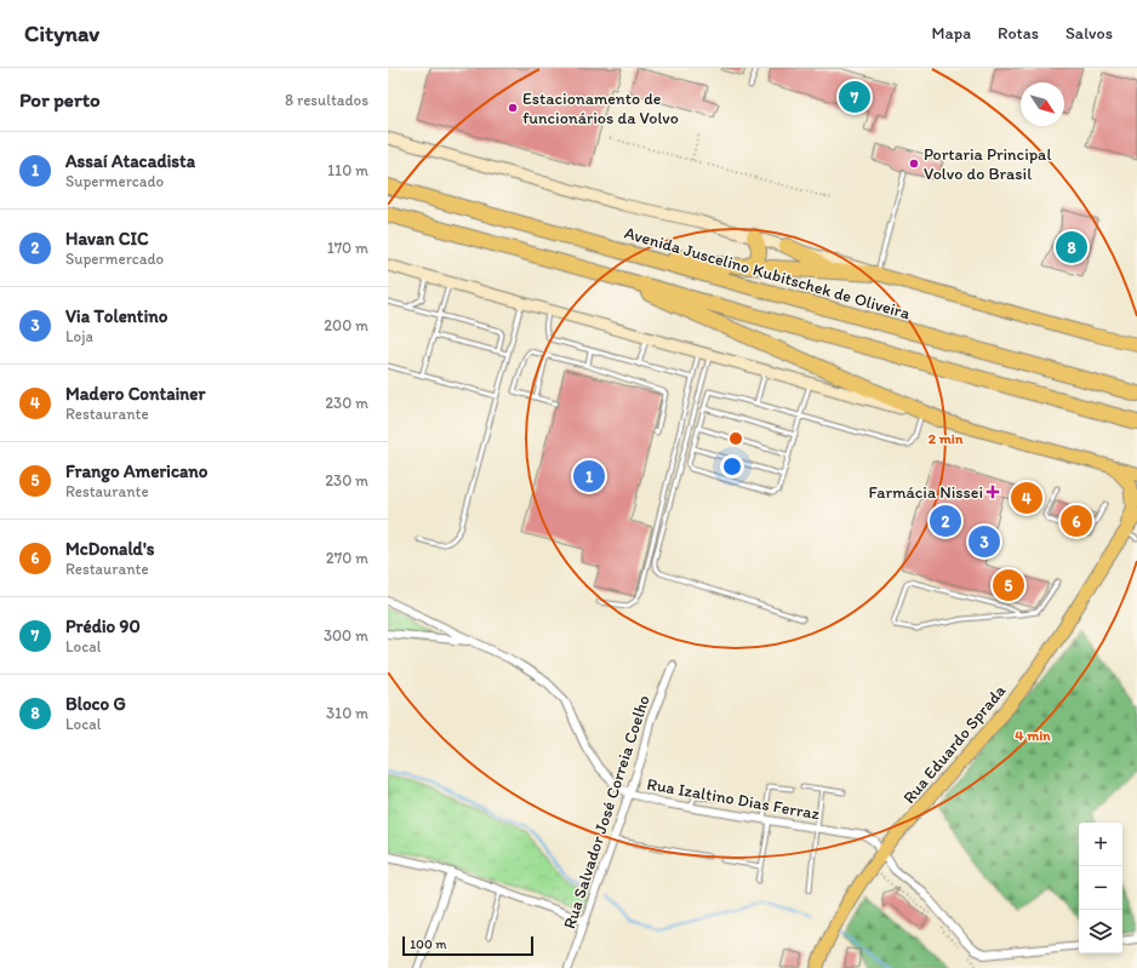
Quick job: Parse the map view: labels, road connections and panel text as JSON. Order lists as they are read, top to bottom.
{
  "streets": {
    "highway": ["Avenida Juscelino Kubitschek de Oliveira"],
    "main road": ["Rua Eduardo Sprada"],
    "street": ["Rua Izaltino Dias Ferraz", "Rua Salvador José Correia Coelho"]
  },
  "crossings": [
    ["Rua Eduardo Sprada", "Rua Izaltino Dias Ferraz"],
    ["Rua Izaltino Dias Ferraz", "Rua Salvador José Correia Coelho"]
  ],
  "places": {
    "other": ["Estacionamento de funcionários da Volvo", "Portaria Principal Volvo do Brasil"],
    "health": ["Farmácia Nissei"]
  },
  "scale_bar": "100 m",
  "north": "bottom right",
  "page": {
    "header": "Citynav",
    "nav": ["Mapa", "Rotas", "Salvos"],
    "heading": ["Por perto", "8 resultados"],
    "pins": [
      "7",
      "8",
      "1",
      "4",
      "2",
      "6",
      "3",
      "5"
    ],
    "list": [
      {
        "mark": "1",
        "name": "Assaí Atacadista",
        "note": "Supermercado",
        "value": "110 m"
      },
      {
        "mark": "2",
        "name": "Havan CIC",
        "note": "Supermercado",
        "value": "170 m"
      },
      {
        "mark": "3",
        "name": "Via Tolentino",
        "note": "Loja",
        "value": "200 m"
      },
      {
        "mark": "4",
        "name": "Madero Container",
        "note": "Restaurante",
        "value": "230 m"
      },
      {
        "mark": "5",
        "name": "Frango Americano",
        "note": "Restaurante",
        "value": "230 m"
      },
      {
        "mark": "6",
        "name": "McDonald's",
        "note": "Restaurante",
        "value": "270 m"
      },
      {
        "mark": "7",
        "name": "Prédio 90",
        "note": "Local",
        "value": "300 m"
      },
      {
        "mark": "8",
        "name": "Bloco G",
        "note": "Local",
        "value": "310 m"
      }
    ],
    "map_buttons": ["+", "−"],
    "scale": "100 m"
  },
  "rings": ["2 min", "4 min"]
}
